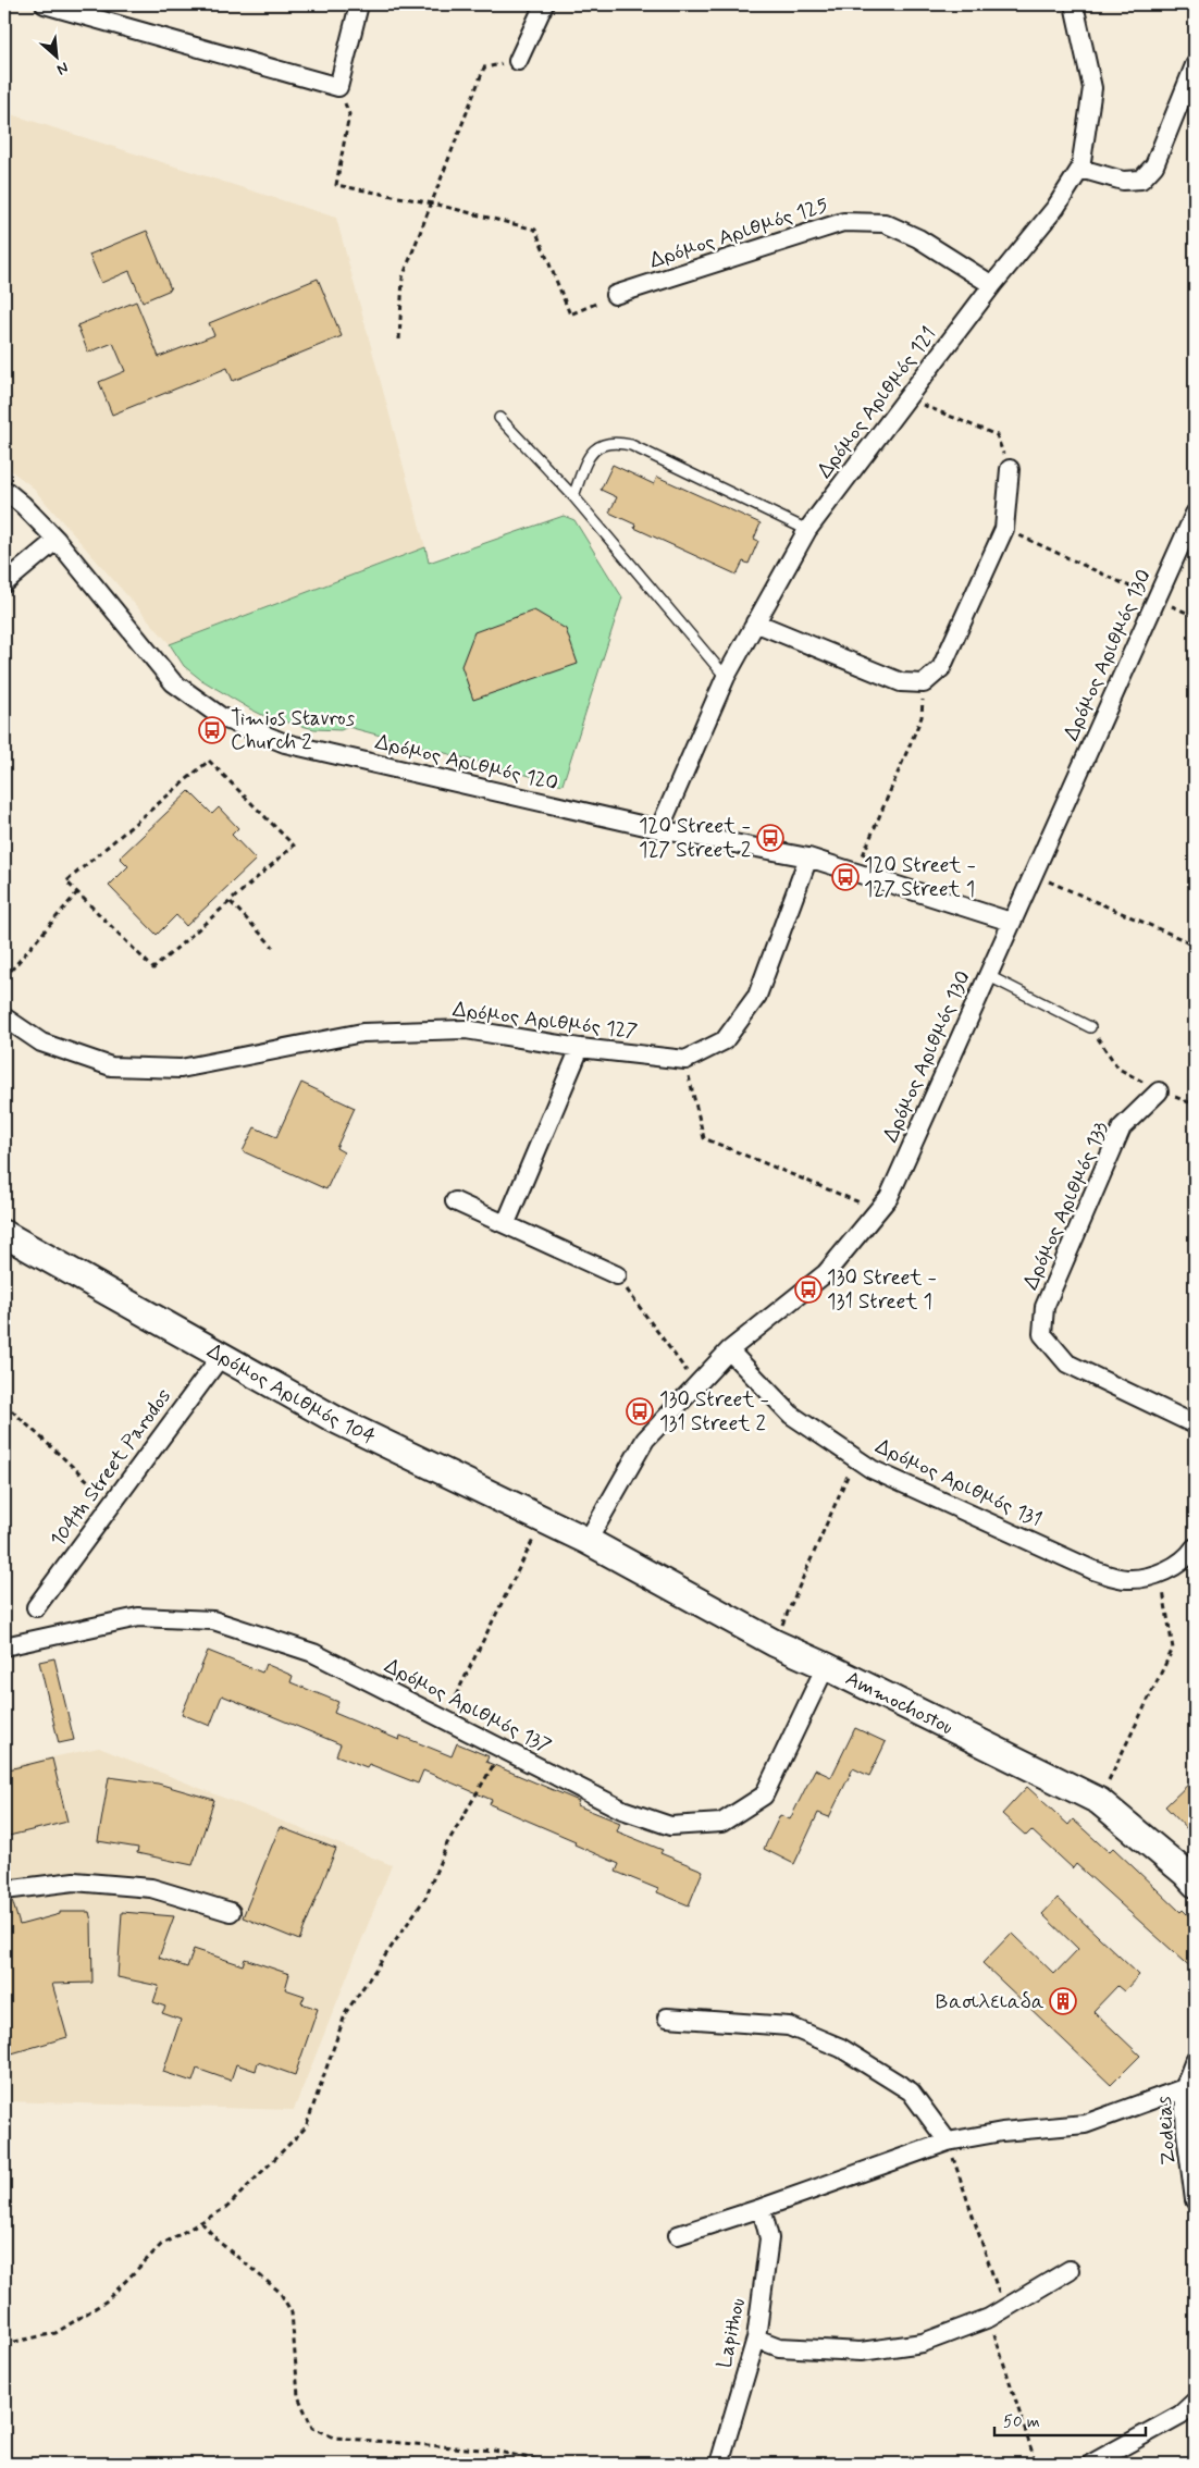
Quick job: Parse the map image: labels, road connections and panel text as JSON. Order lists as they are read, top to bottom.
{
  "streets": {
    "street": [
      "Δρόμος Αριθμός 125",
      "Δρόμος Αριθμός 121",
      "Δρόμος Αριθμός 130",
      "Δρόμος Αριθμός 120",
      "Δρόμος Αριθμός 127",
      "Δρόμος Αριθμός 133",
      "Δρόμος Αριθμός 104",
      "104th Street Parodos",
      "Δρόμος Αριθμός 131",
      "Ammochostou",
      "Δρόμος Αριθμός 137",
      "Zodeias",
      "Lapithou"
    ]
  },
  "crossings": [
    ["Δρόμος Αριθμός 125", "Δρόμος Αριθμός 121"],
    ["Δρόμος Αριθμός 121", "Δρόμος Αριθμός 120"],
    ["Δρόμος Αριθμός 130", "Δρόμος Αριθμός 120"],
    ["Δρόμος Αριθμός 130", "Δρόμος Αριθμός 104"],
    ["Δρόμος Αριθμός 130", "Δρόμος Αριθμός 131"],
    ["Δρόμος Αριθμός 130", "Ammochostou"],
    ["Δρόμος Αριθμός 104", "104th Street Parodos"],
    ["Δρόμος Αριθμός 104", "Ammochostou"],
    ["Ammochostou", "Δρόμος Αριθμός 137"]
  ],
  "places": {
    "bus stop": [
      "Timios Stavros Church 2",
      "120 Street - 127 Street 2",
      "120 Street - 127 Street 1",
      "130 Street - 131 Street 1",
      "130 Street - 131 Street 2"
    ],
    "building": ["Βασιλειαδα"]
  },
  "scale_bar": "50 m",
  "north": "bottom right"
}
